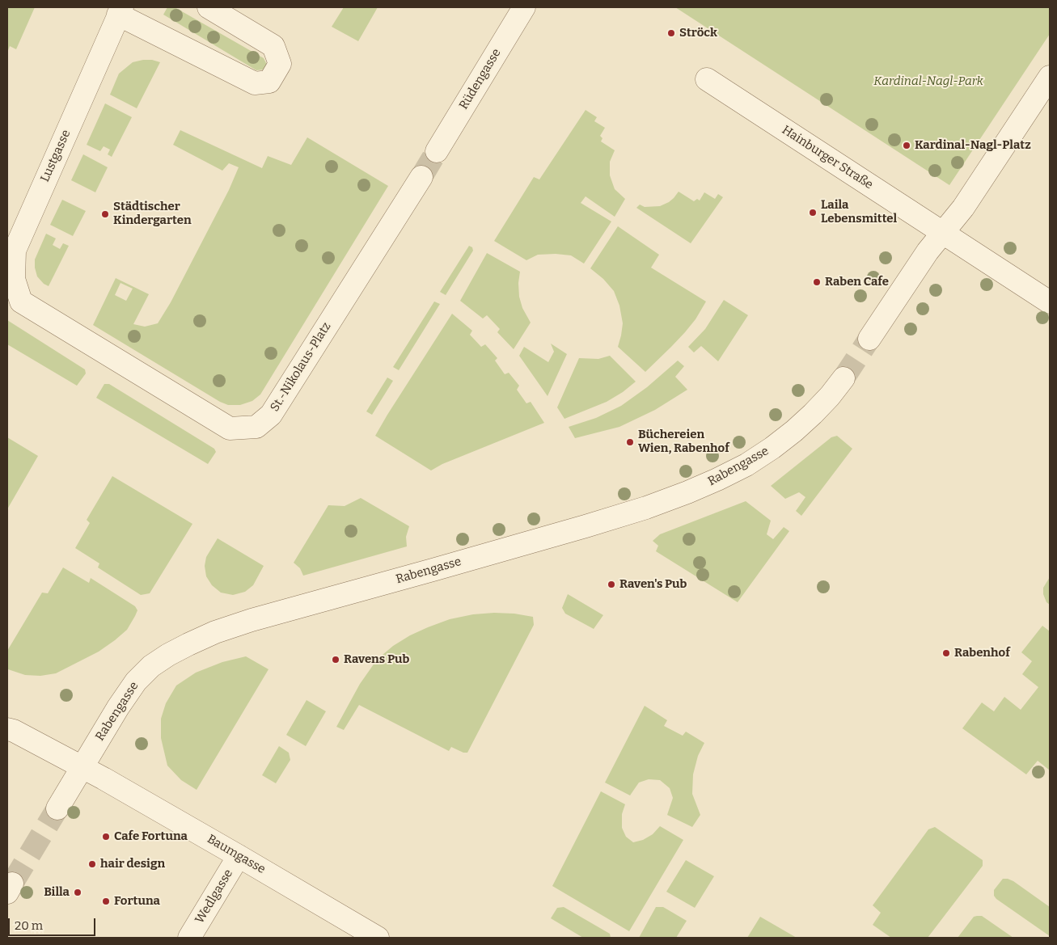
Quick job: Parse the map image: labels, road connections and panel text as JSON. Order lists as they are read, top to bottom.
{
  "streets": {
    "street": [
      "Rüdengasse",
      "Lustgasse",
      "Hainburger Straße",
      "St.-Nikolaus-Platz",
      "Rabengasse",
      "Baumgasse",
      "Wedlgasse"
    ]
  },
  "crossings": [
    ["Lustgasse", "St.-Nikolaus-Platz"],
    ["Rabengasse", "Baumgasse"],
    ["Baumgasse", "Wedlgasse"]
  ],
  "parks": ["Kardinal-Nagl-Park"],
  "places": [
    "Ströck",
    "Kardinal-Nagl-Platz",
    "Laila Lebensmittel",
    "Städtischer Kindergarten",
    "Raben Cafe",
    "Büchereien Wien, Rabenhof",
    "Raven's Pub",
    "Rabenhof",
    "Ravens Pub",
    "Cafe Fortuna",
    "hair design",
    "Billa",
    "Fortuna"
  ],
  "scale_bar": "20 m"
}
